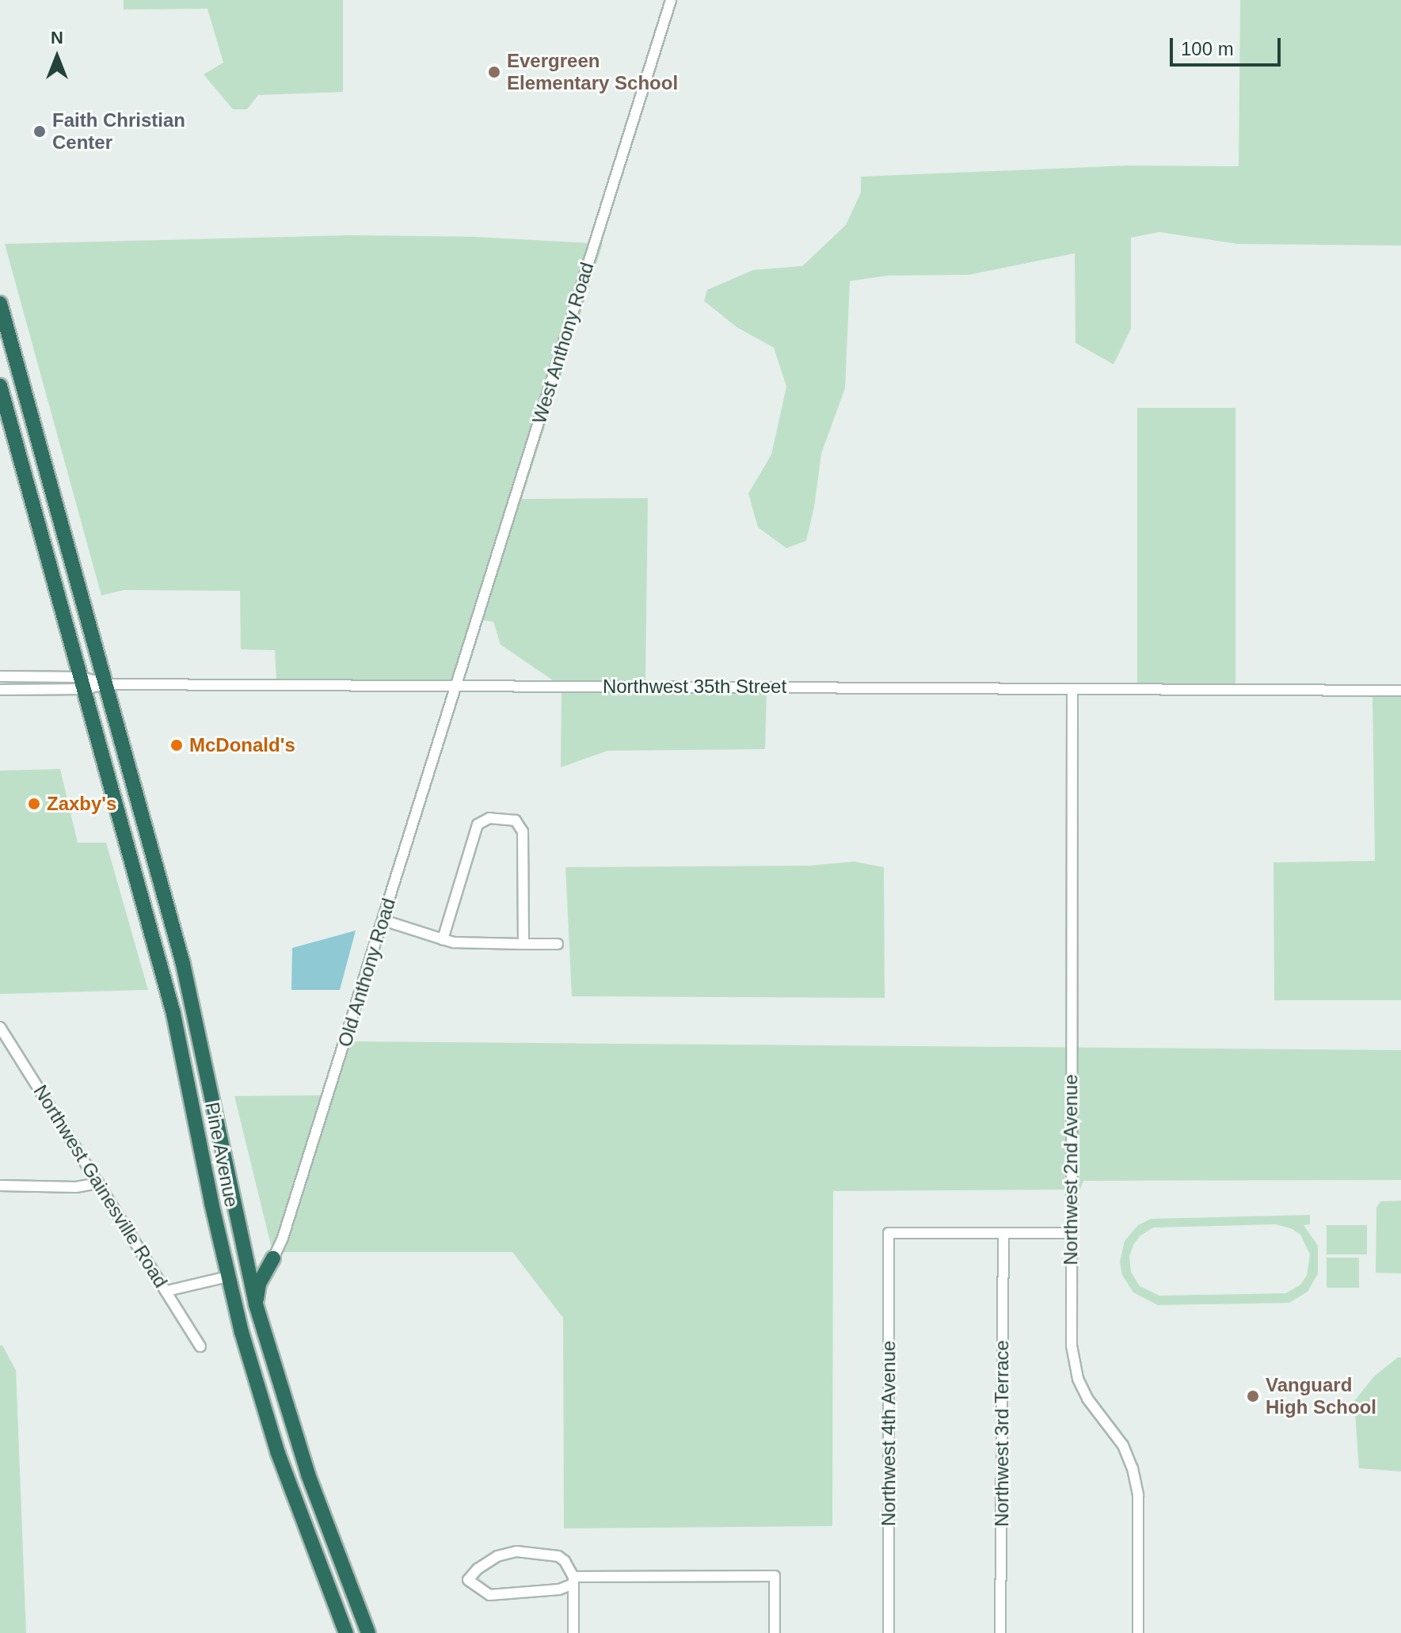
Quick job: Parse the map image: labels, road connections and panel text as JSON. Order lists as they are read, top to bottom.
{
  "streets": {
    "highway": ["Pine Avenue"],
    "street": [
      "West Anthony Road",
      "Northwest 35th Street",
      "Old Anthony Road",
      "Northwest 2nd Avenue",
      "Northwest Gainesville Road",
      "Northwest 4th Avenue",
      "Northwest 3rd Terrace"
    ]
  },
  "crossings": [
    ["West Anthony Road", "Northwest 35th Street"],
    ["West Anthony Road", "Old Anthony Road"],
    ["Northwest 35th Street", "Old Anthony Road"],
    ["Northwest 35th Street", "Pine Avenue"],
    ["Northwest 35th Street", "Northwest 2nd Avenue"],
    ["Northwest 4th Avenue", "Northwest 3rd Terrace"]
  ],
  "places": [
    "Evergreen Elementary School",
    "Faith Christian Center",
    "McDonald's",
    "Zaxby's",
    "Vanguard High School"
  ],
  "scale_bar": "100 m",
  "north": "top"
}
